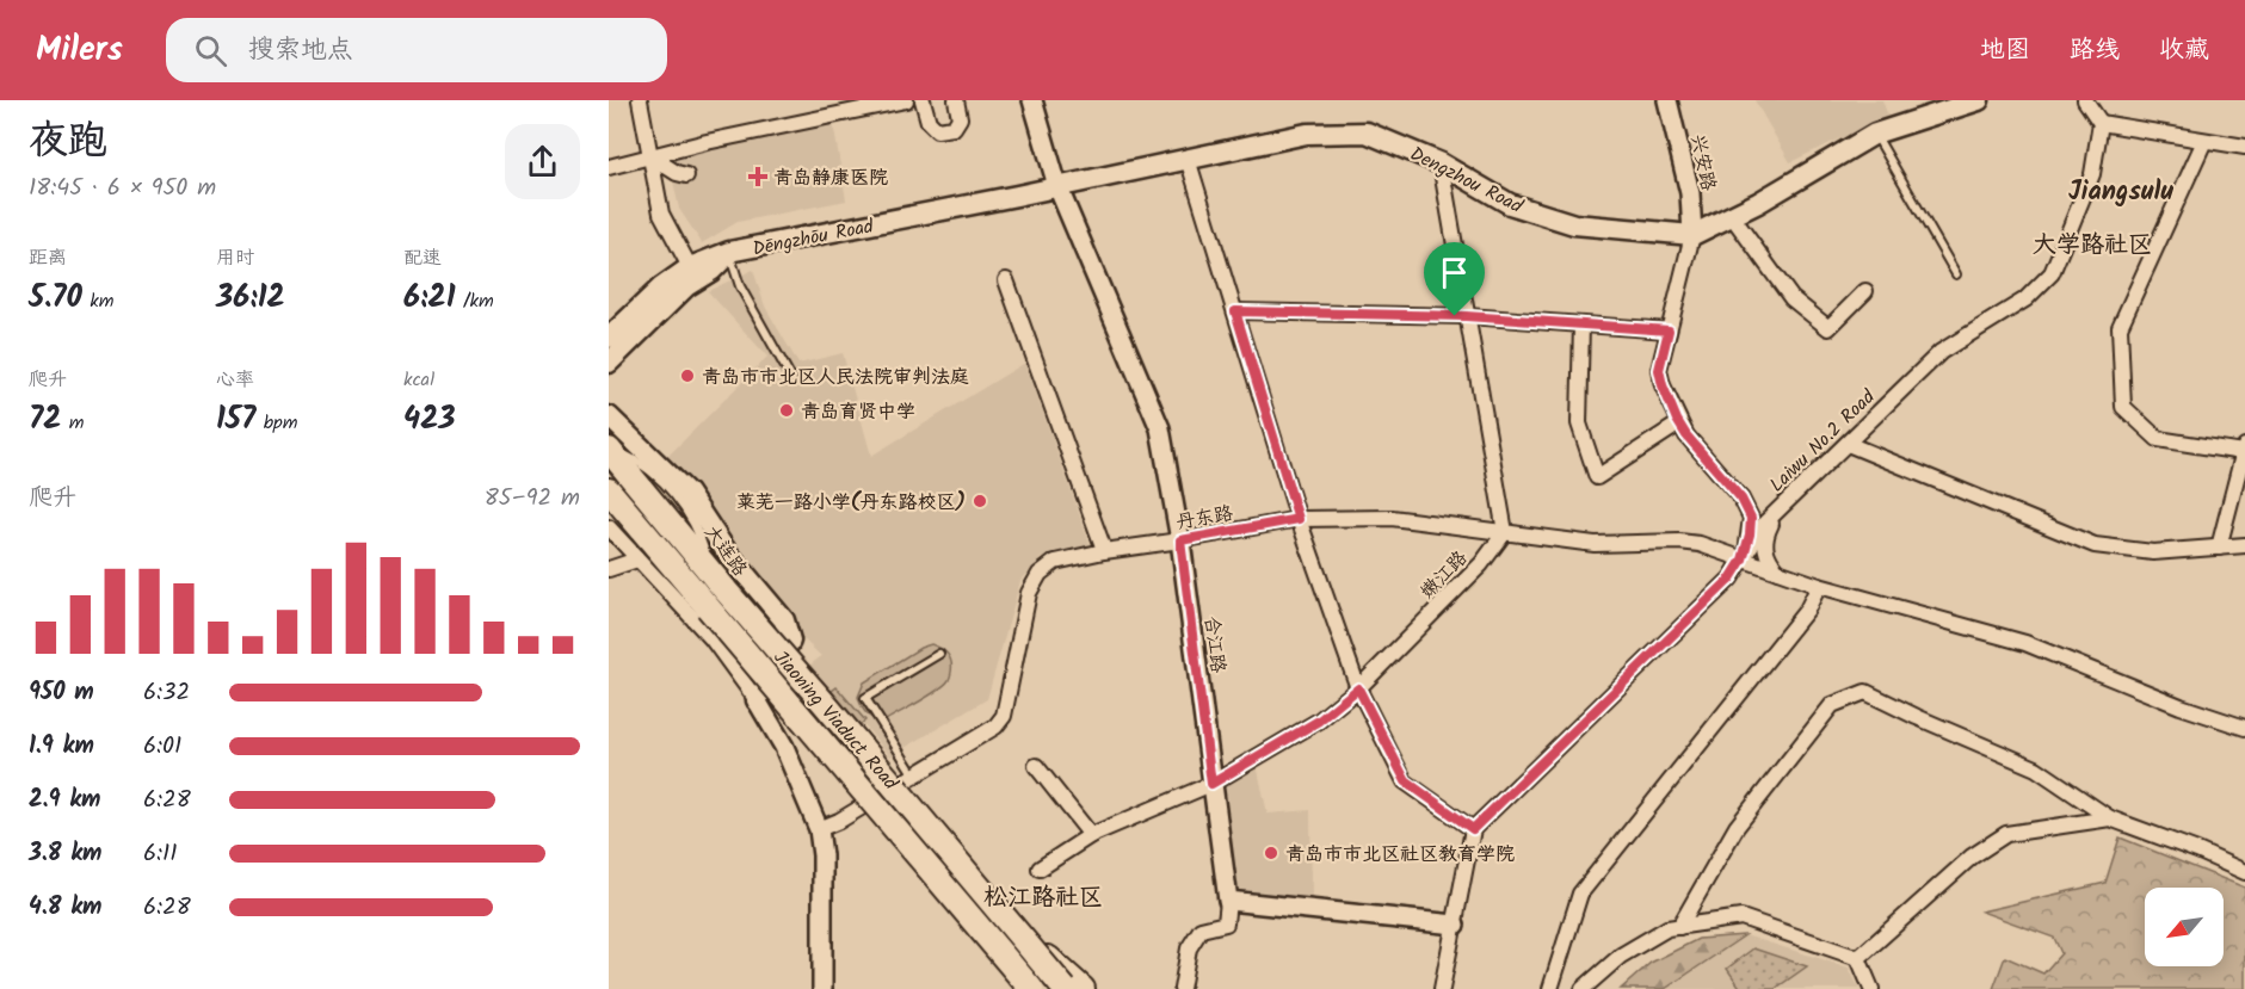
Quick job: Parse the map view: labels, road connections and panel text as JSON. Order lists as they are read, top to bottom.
{
  "streets": {
    "highway": ["Jiaoning Viaduct Road"],
    "main road": ["Dengzhou Road", "Dēngzhōu Road", "大连路"],
    "street": [
      "兴安路",
      "Laiwu No.2 Road",
      "丹东路",
      "嫩江路",
      "合江路"
    ]
  },
  "crossings": [
    ["兴安路", "Dengzhou Road"],
    ["Dengzhou Road", "Dēngzhōu Road"],
    ["Dengzhou Road", "合江路"],
    ["Dēngzhōu Road", "合江路"],
    ["Laiwu No.2 Road", "丹东路"],
    ["丹东路", "嫩江路"],
    ["丹东路", "合江路"],
    ["嫩江路", "合江路"]
  ],
  "districts": ["Jiangsulu", "大学路社区", "松江路社区"],
  "places": {
    "health": ["青岛静康医院"],
    "other": [
      "青岛市市北区人民法院审判法庭",
      "青岛育贤中学",
      "莱芜一路小学(丹东路校区)",
      "青岛市市北区社区教育学院"
    ]
  },
  "north": "bottom left",
  "page": {
    "header": "Milers",
    "search": "搜索地点",
    "nav": ["地图", "路线", "收藏"],
    "heading": ["夜跑", "18:45 · 6 × 950 m"],
    "stats": [
      ["距离", "5.70 km"],
      ["用时", "36:12"],
      ["配速", "6:21 /km"],
      ["爬升", "72 m"],
      ["心率", "157 bpm"],
      ["kcal", "423"]
    ],
    "chart": ["爬升", "85–92 m"],
    "list": [
      {
        "name": "950 m",
        "note": "6:32"
      },
      {
        "name": "1.9 km",
        "note": "6:01"
      },
      {
        "name": "2.9 km",
        "note": "6:28"
      },
      {
        "name": "3.8 km",
        "note": "6:11"
      },
      {
        "name": "4.8 km",
        "note": "6:28"
      }
    ]
  }
}
